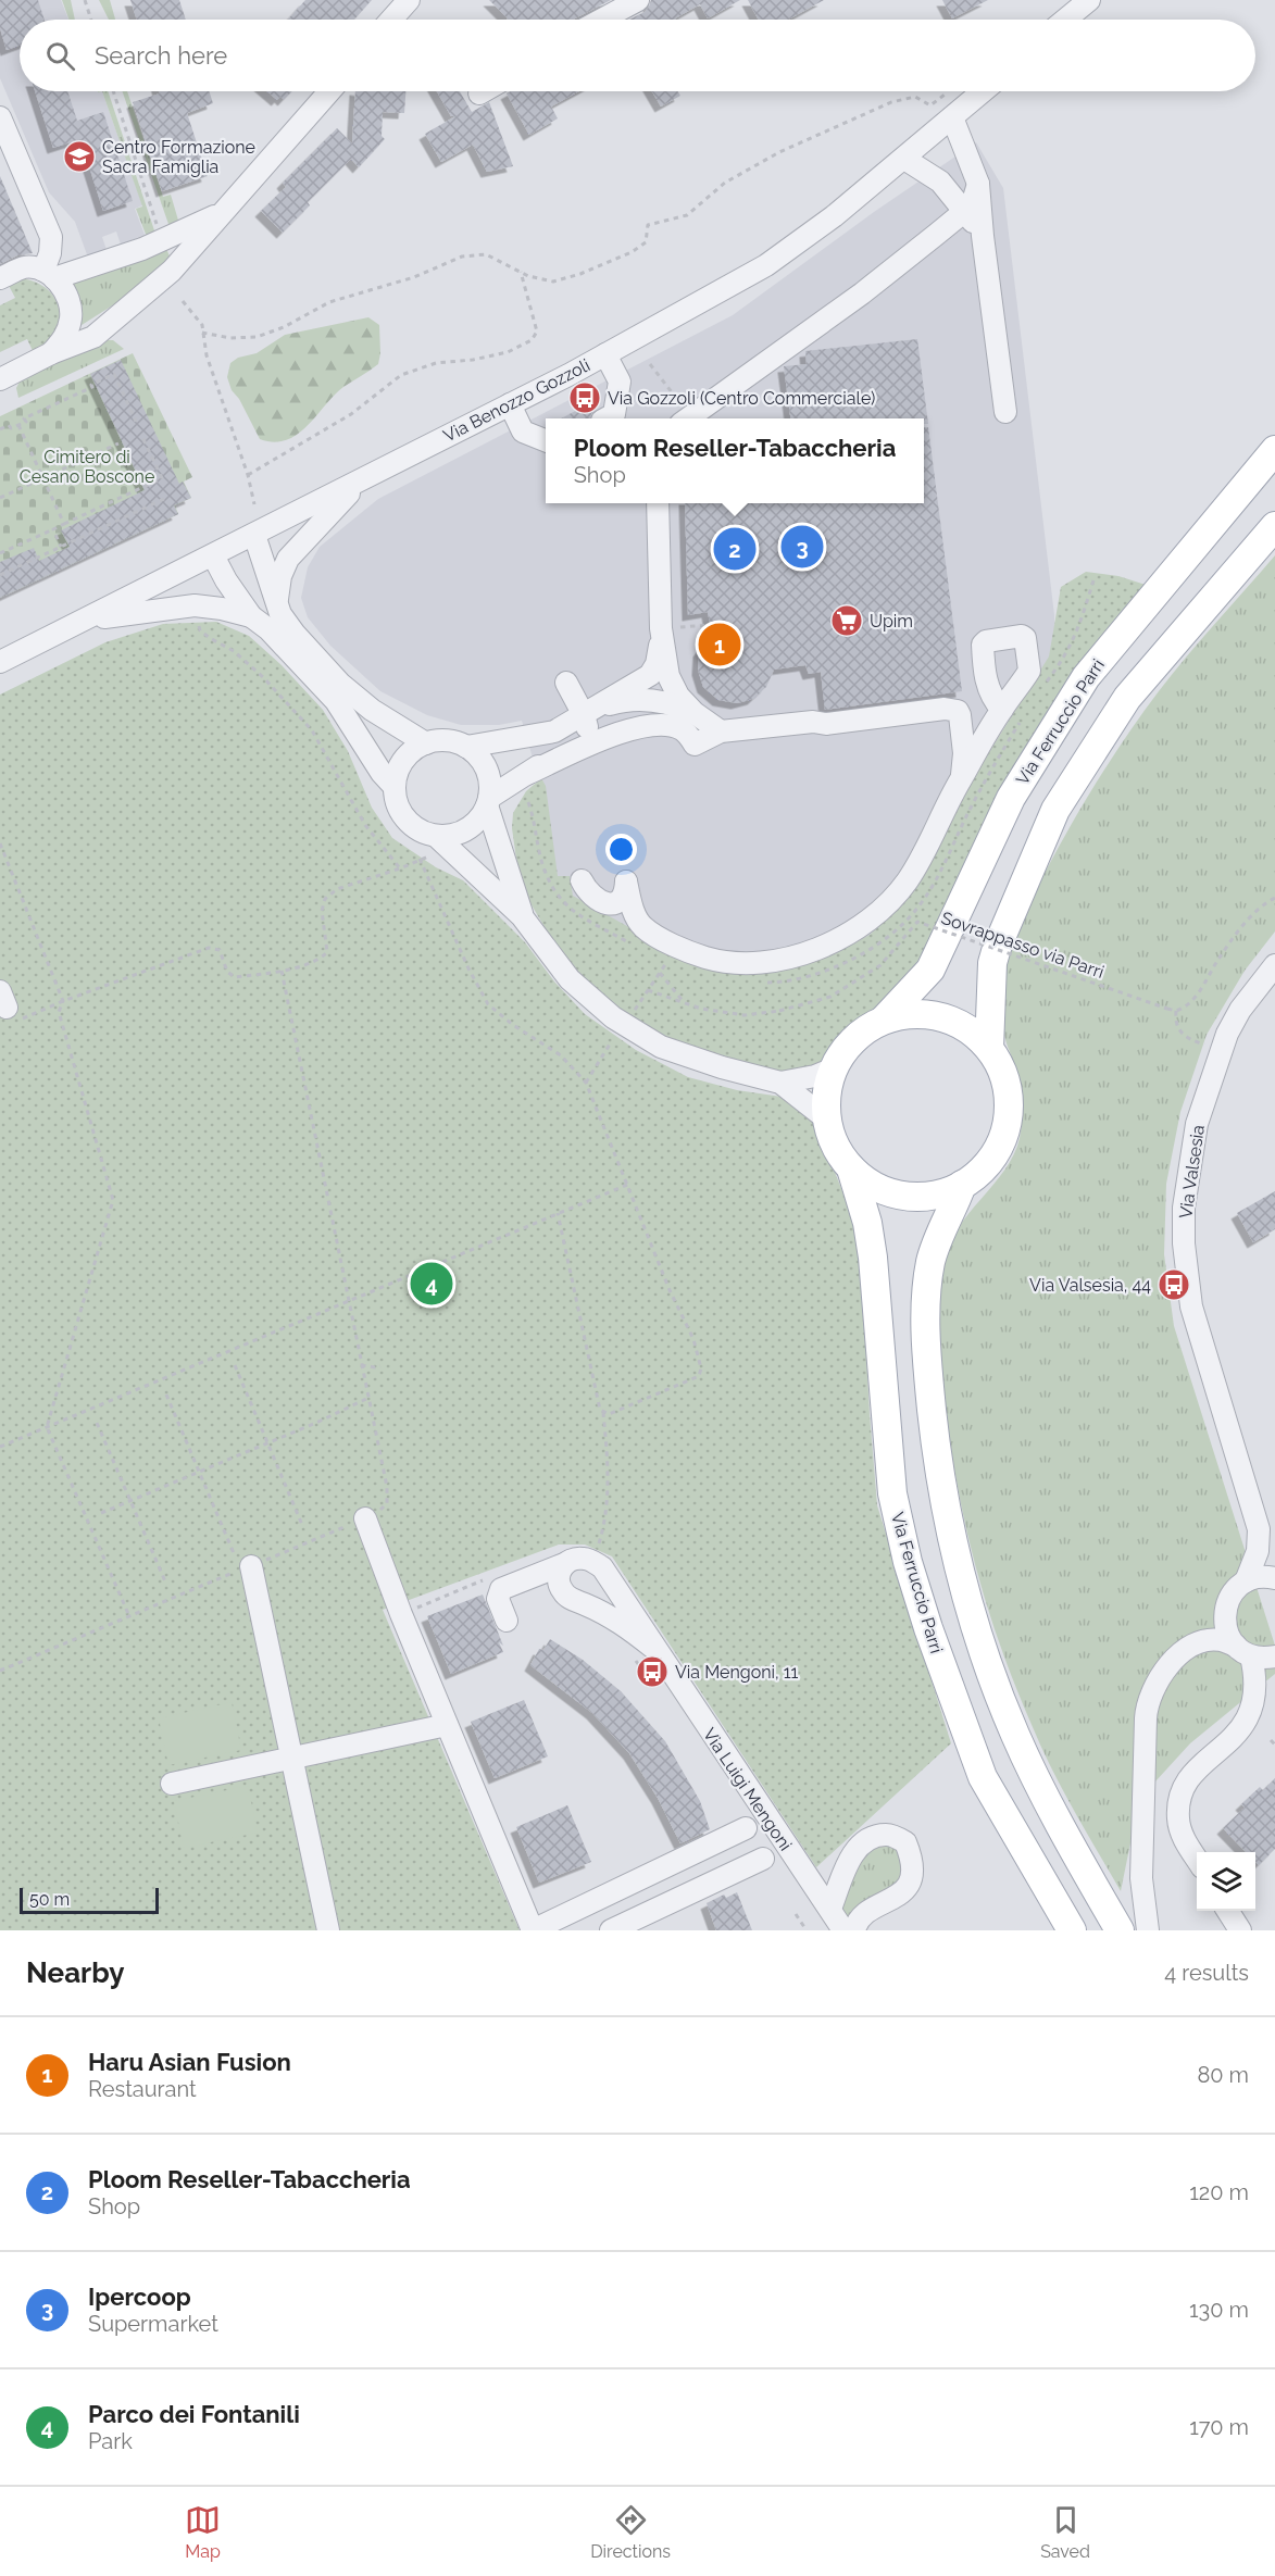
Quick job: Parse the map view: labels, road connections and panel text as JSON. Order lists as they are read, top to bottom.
{
  "streets": {
    "main road": ["Via Ferruccio Parri"],
    "street": ["Via Benozzo Gozzoli", "Via Valsesia", "Via Luigi Mengoni"],
    "path": ["Sovrappasso via Parri"]
  },
  "parks": ["Cimitero di Cesano Boscone"],
  "places": {
    "school or university": ["Centro Formazione Sacra Famiglia"],
    "bus stop": ["Via Gozzoli (Centro Commerciale)", "Via Valsesia, 44", "Via Mengoni, 11"],
    "supermarket": ["Upim"]
  },
  "scale_bar": "50 m",
  "page": {
    "search": "Search here",
    "popup": ["Ploom Reseller-Tabaccheria", "Shop"],
    "pins": [
      "3",
      "2",
      "1",
      "4"
    ],
    "scale": "50 m",
    "heading": ["Nearby", "4 results"],
    "list": [
      {
        "mark": "1",
        "name": "Haru Asian Fusion",
        "note": "Restaurant",
        "value": "80 m"
      },
      {
        "mark": "2",
        "name": "Ploom Reseller-Tabaccheria",
        "note": "Shop",
        "value": "120 m"
      },
      {
        "mark": "3",
        "name": "Ipercoop",
        "note": "Supermarket",
        "value": "130 m"
      },
      {
        "mark": "4",
        "name": "Parco dei Fontanili",
        "note": "Park",
        "value": "170 m"
      }
    ],
    "nav": ["Map", "Directions", "Saved"]
  }
}
